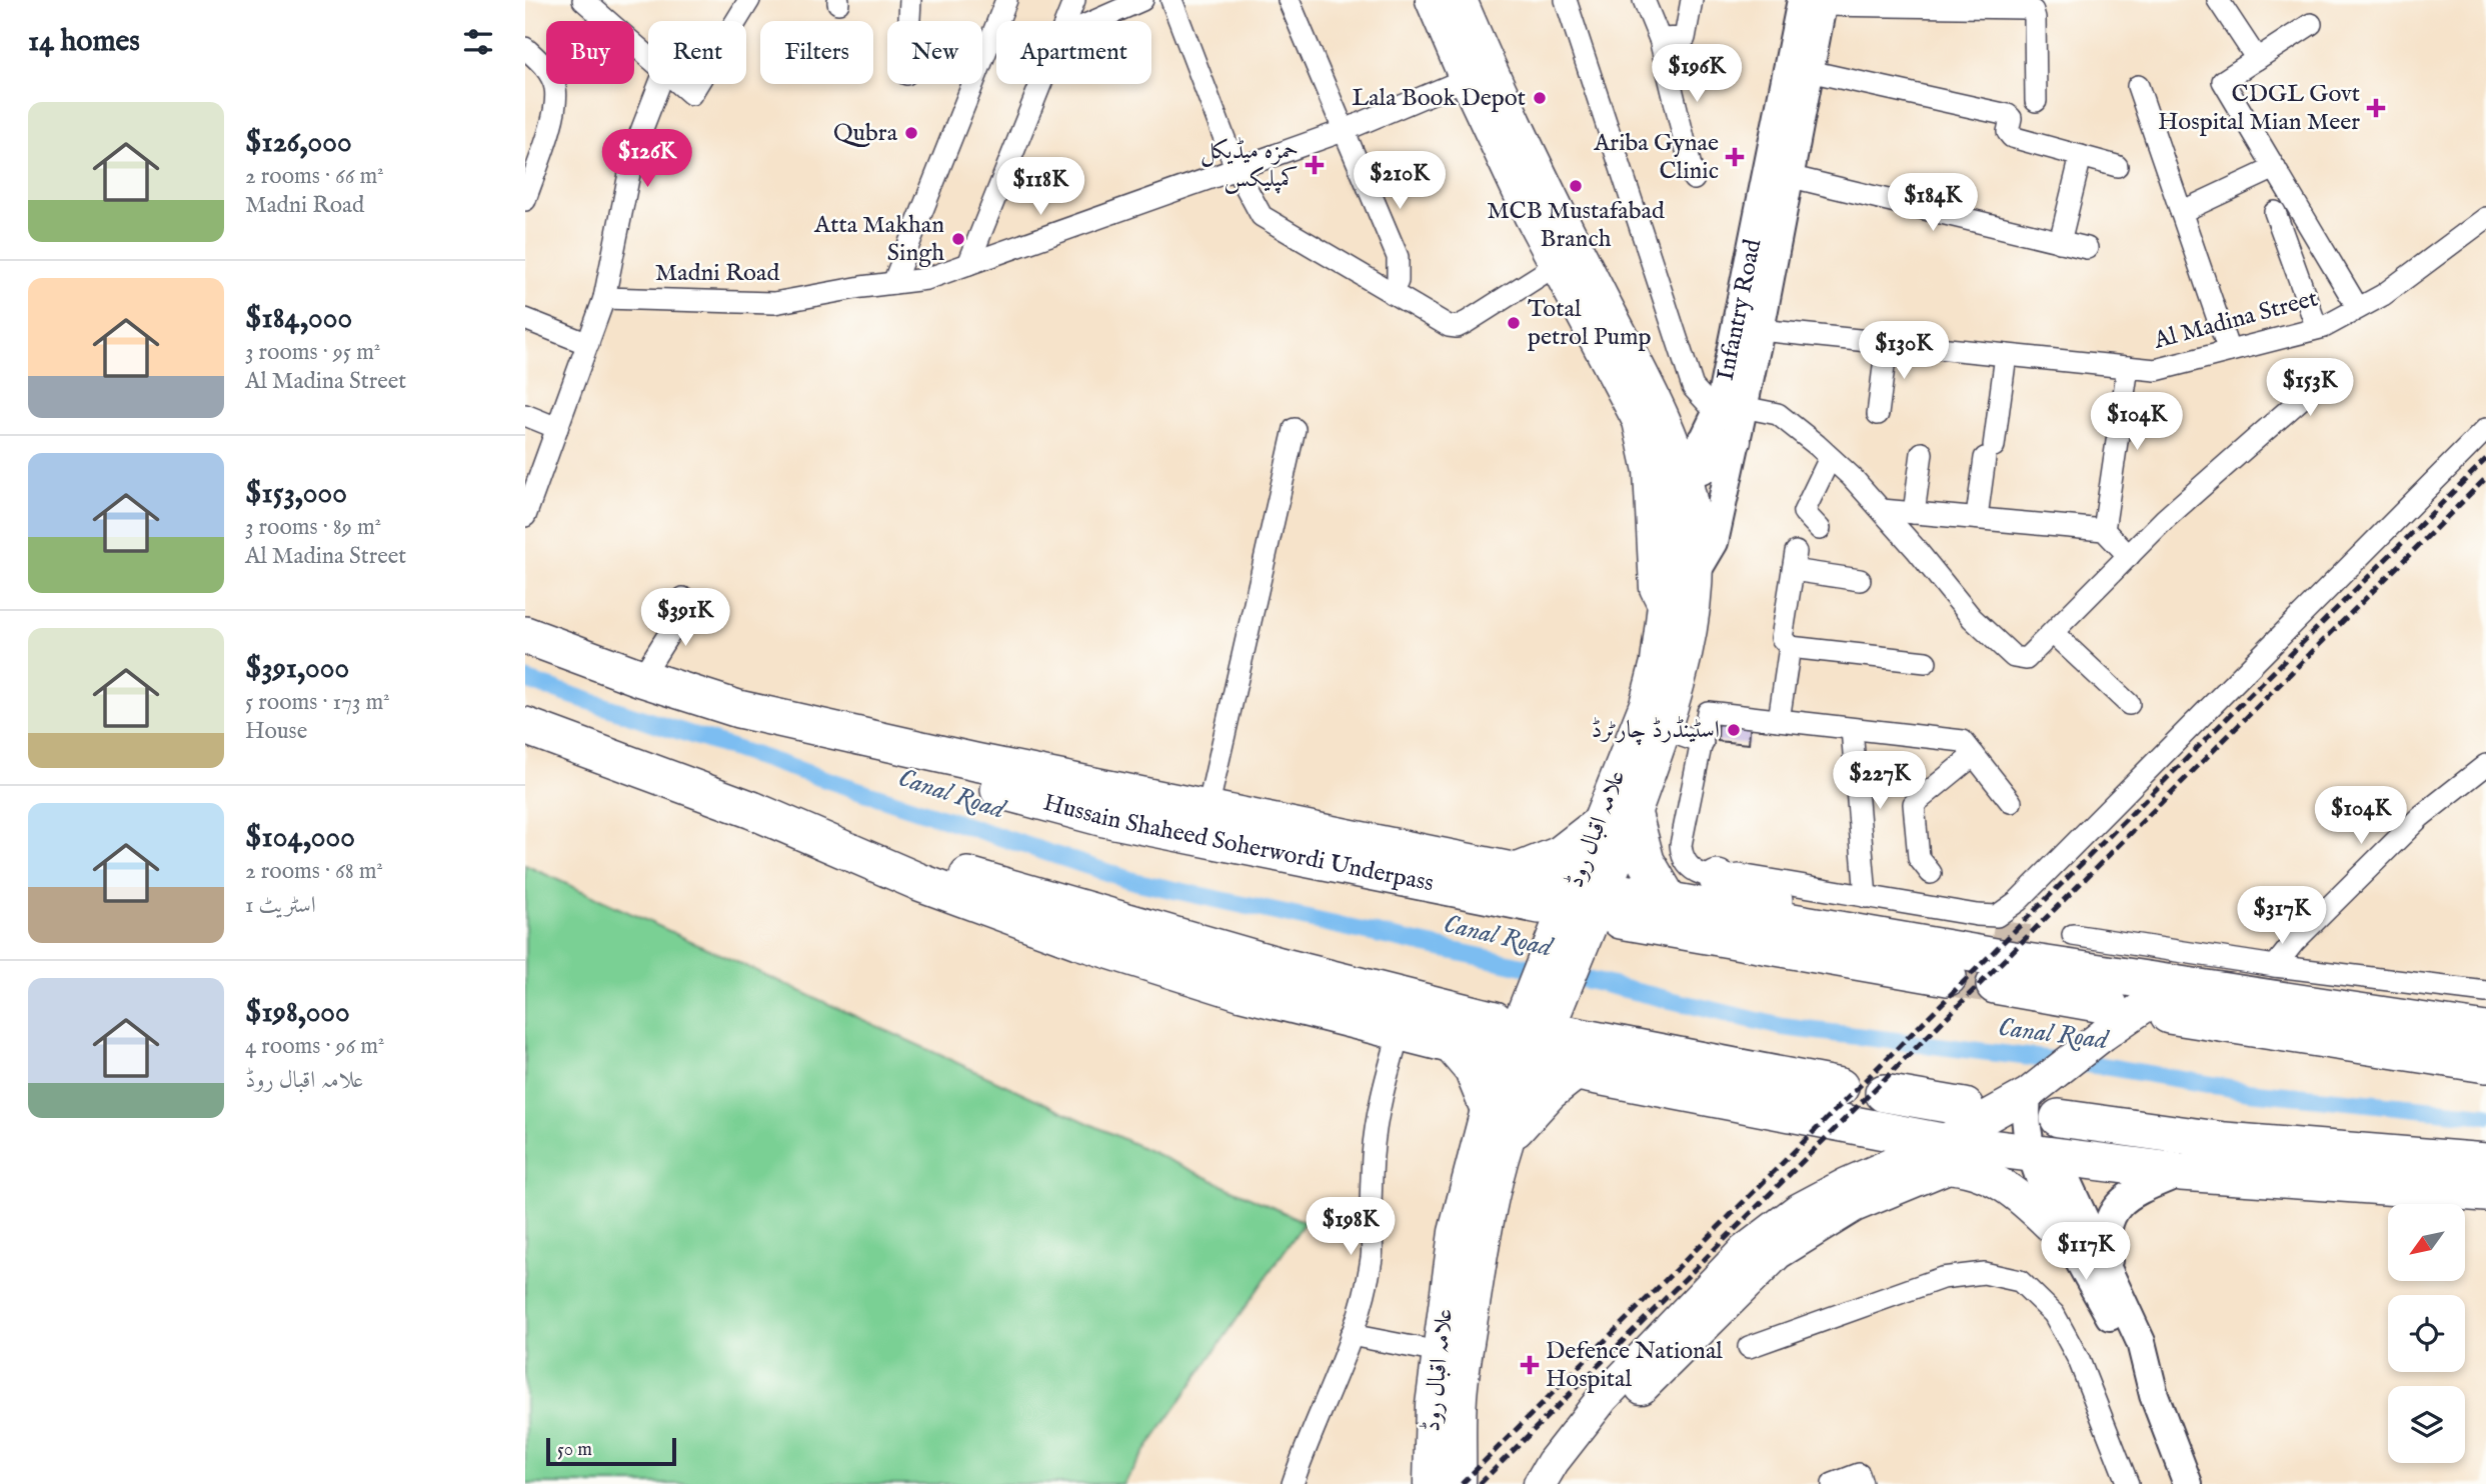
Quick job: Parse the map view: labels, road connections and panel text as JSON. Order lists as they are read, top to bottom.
{
  "streets": {
    "highway": ["Hussain Shaheed Soherwordi Underpass"],
    "main road": ["Infantry Road", "علامہ اقبال روڈ"],
    "street": ["Madni Road", "Al Madina Street"]
  },
  "crossings": [
    ["Madni Road", "علامہ اقبال روڈ"],
    ["Infantry Road", "Al Madina Street"],
    ["Infantry Road", "علامہ اقبال روڈ"]
  ],
  "water": ["Canal Road"],
  "places": {
    "other": [
      "Lala Book Depot",
      "Qubra",
      "MCB Mustafabad Branch",
      "Atta Makhan Singh",
      "Total petrol Pump",
      "اسٹینڈرڈ چارٹرڈ"
    ],
    "health": [
      "CDGL Govt Hospital Mian Meer",
      "Ariba Gynae Clinic",
      "حمزہ میڈیکل کمپلیکس",
      "Defence National Hospital"
    ]
  },
  "scale_bar": "50 m",
  "north": "bottom left",
  "page": {
    "heading": "14 homes",
    "chip": [
      "Buy",
      "Rent",
      "Filters",
      "New",
      "Apartment"
    ],
    "price": [
      "$196K",
      "$126K",
      "$210K",
      "$118K",
      "$184K",
      "$130K",
      "$153K",
      "$104K",
      "$391K",
      "$227K",
      "$104K",
      "$317K",
      "$198K",
      "$117K"
    ],
    "list": [
      {
        "name": "$126,000",
        "note": "2 rooms · 66 m² · Madni Road"
      },
      {
        "name": "$184,000",
        "note": "3 rooms · 95 m² · Al Madina Street"
      },
      {
        "name": "$153,000",
        "note": "3 rooms · 89 m² · Al Madina Street"
      },
      {
        "name": "$391,000",
        "note": "5 rooms · 173 m² · House"
      },
      {
        "name": "$104,000",
        "note": "2 rooms · 68 m² · اسٹریٹ 1"
      },
      {
        "name": "$198,000",
        "note": "4 rooms · 96 m² · علامہ اقبال روڈ"
      }
    ],
    "scale": "50 m"
  }
}
